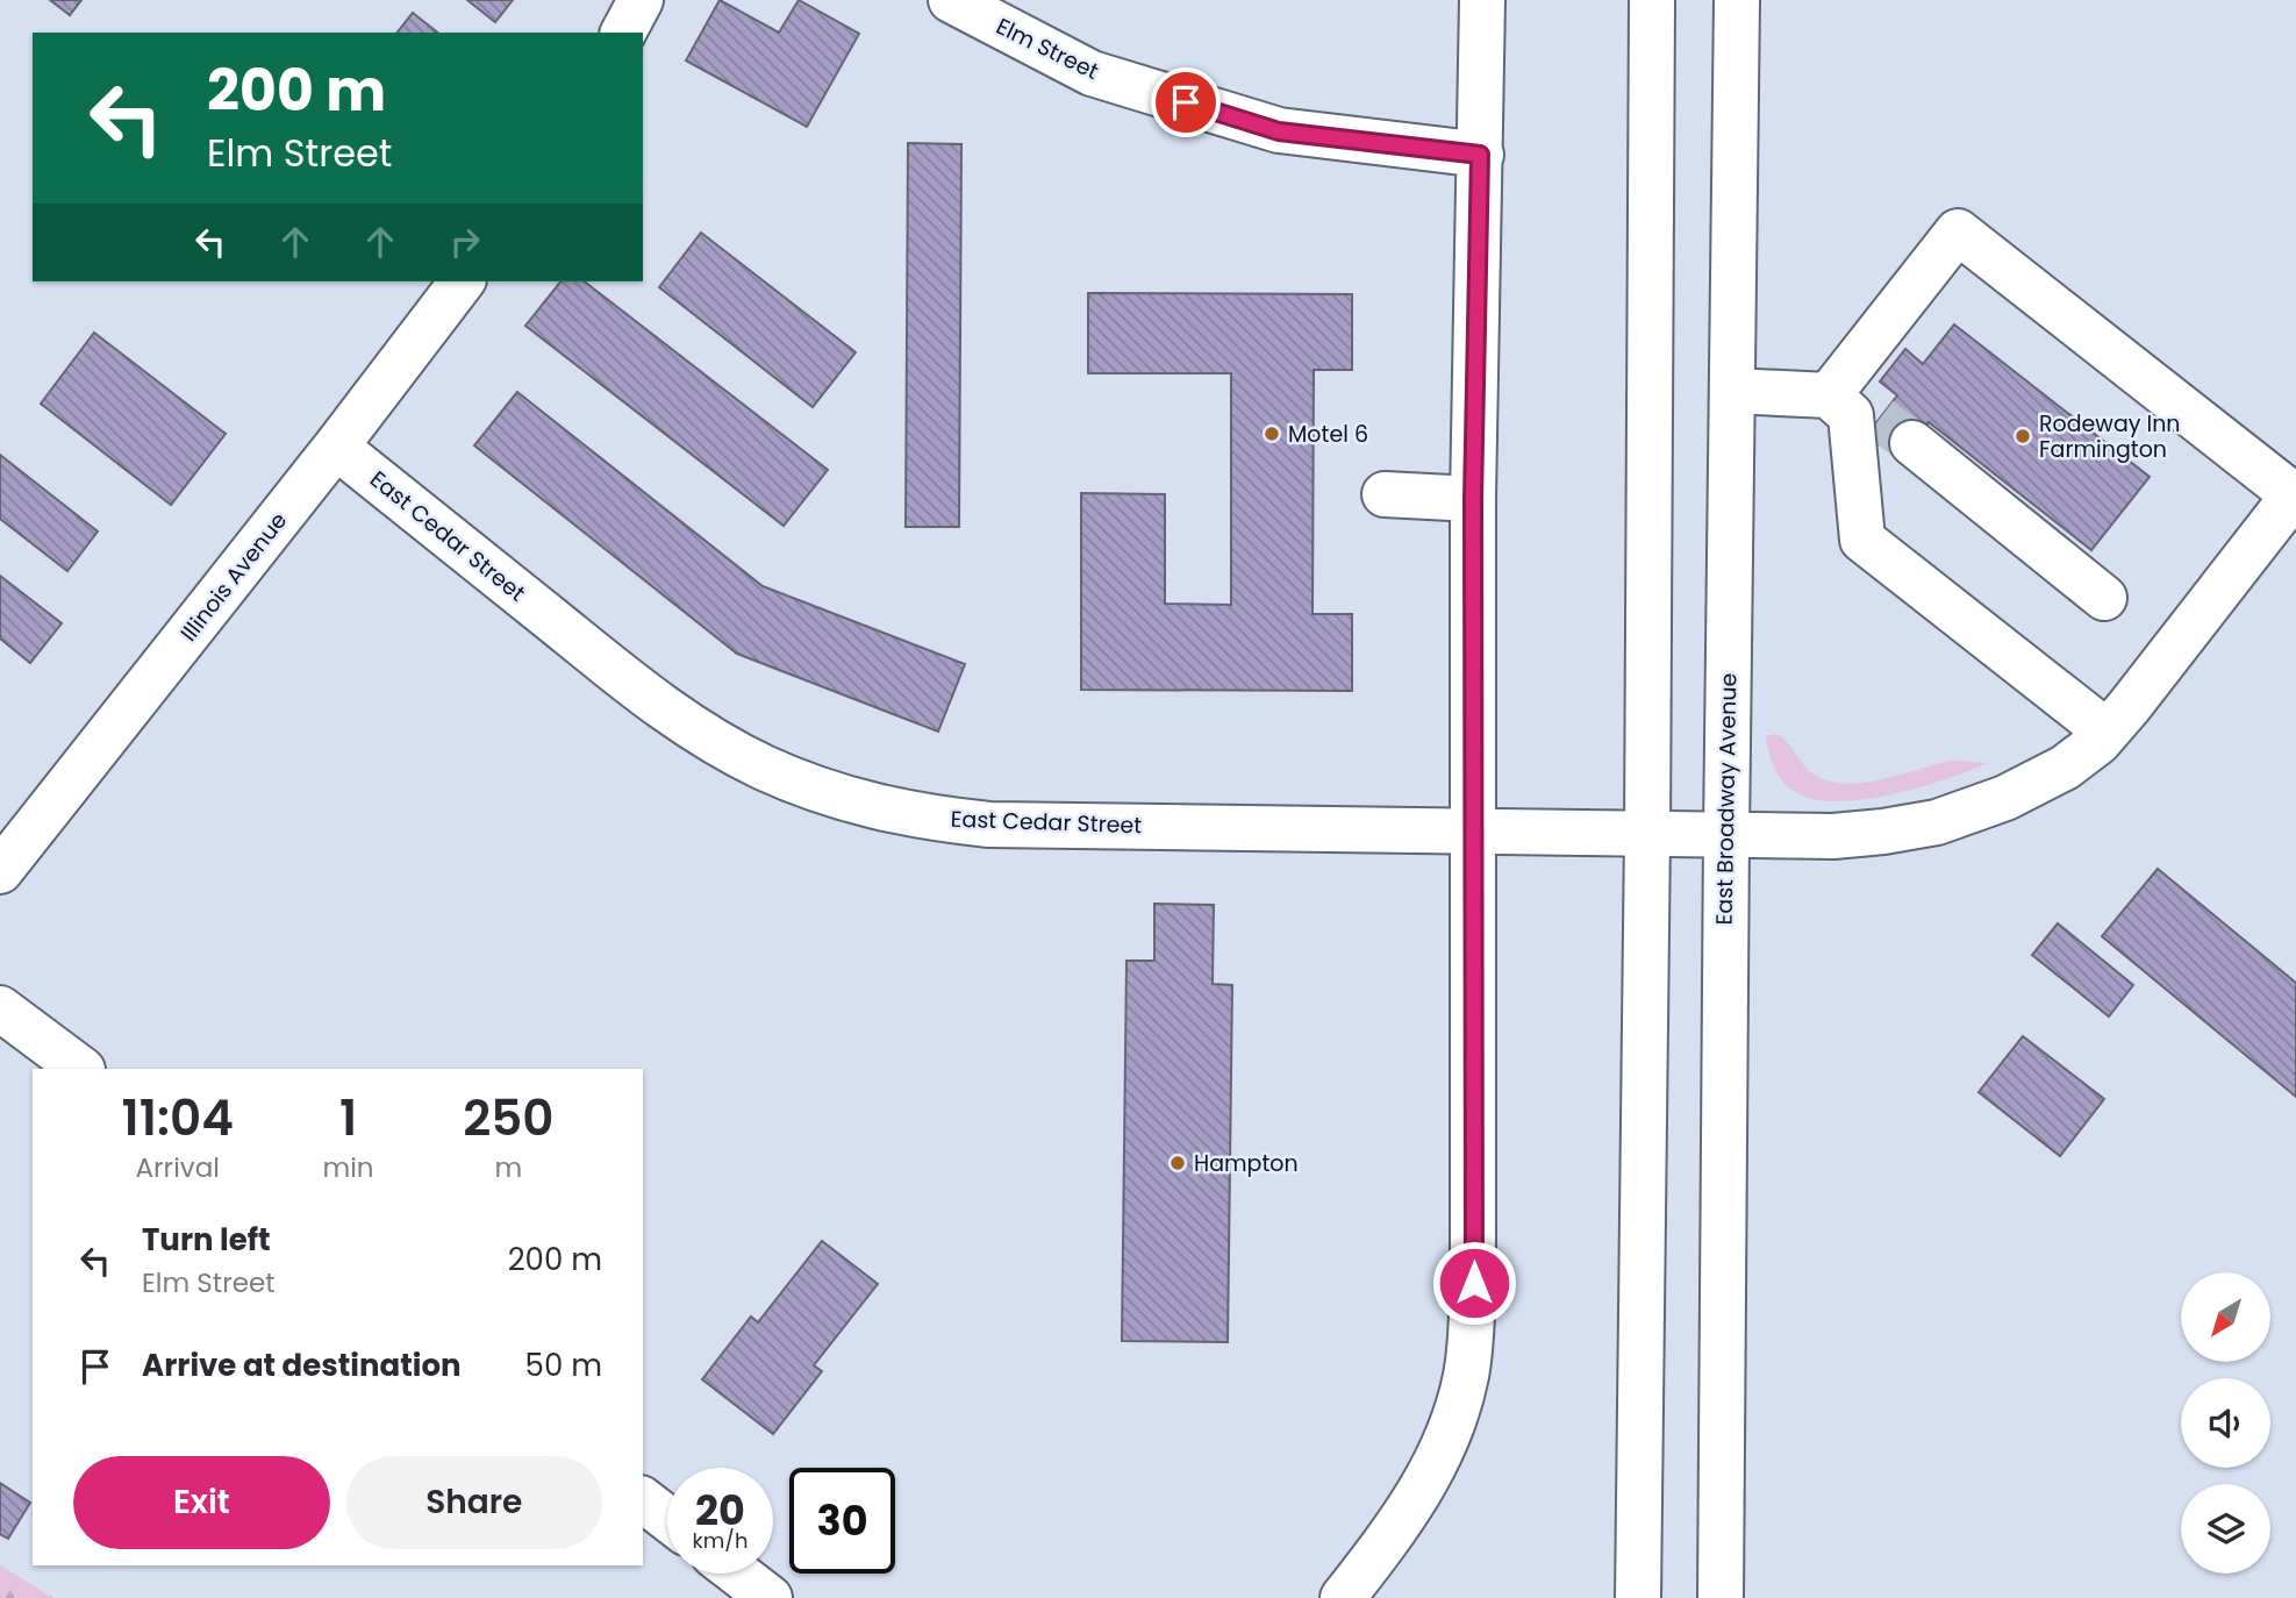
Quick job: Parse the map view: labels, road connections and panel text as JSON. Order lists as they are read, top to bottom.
{
  "streets": {
    "street": [
      "Elm Street",
      "East Cedar Street",
      "Illinois Avenue",
      "East Broadway Avenue"
    ]
  },
  "crossings": [
    ["East Cedar Street", "Illinois Avenue"],
    ["East Cedar Street", "East Broadway Avenue"]
  ],
  "places": ["Motel 6", "Rodeway Inn Farmington", "Hampton"],
  "north": "bottom left",
  "page": {
    "turn": ["200 m", "Elm Street"],
    "eta": [
      "11:04",
      "Arrival",
      "1",
      "min",
      "250",
      "m"
    ],
    "list": [
      {
        "name": "Turn left",
        "note": "Elm Street",
        "value": "200 m"
      },
      {
        "name": "Arrive at destination",
        "value": "50 m"
      }
    ],
    "buttons": ["Exit", "Share"],
    "speed": "20 km/h",
    "limit": "30"
  }
}
